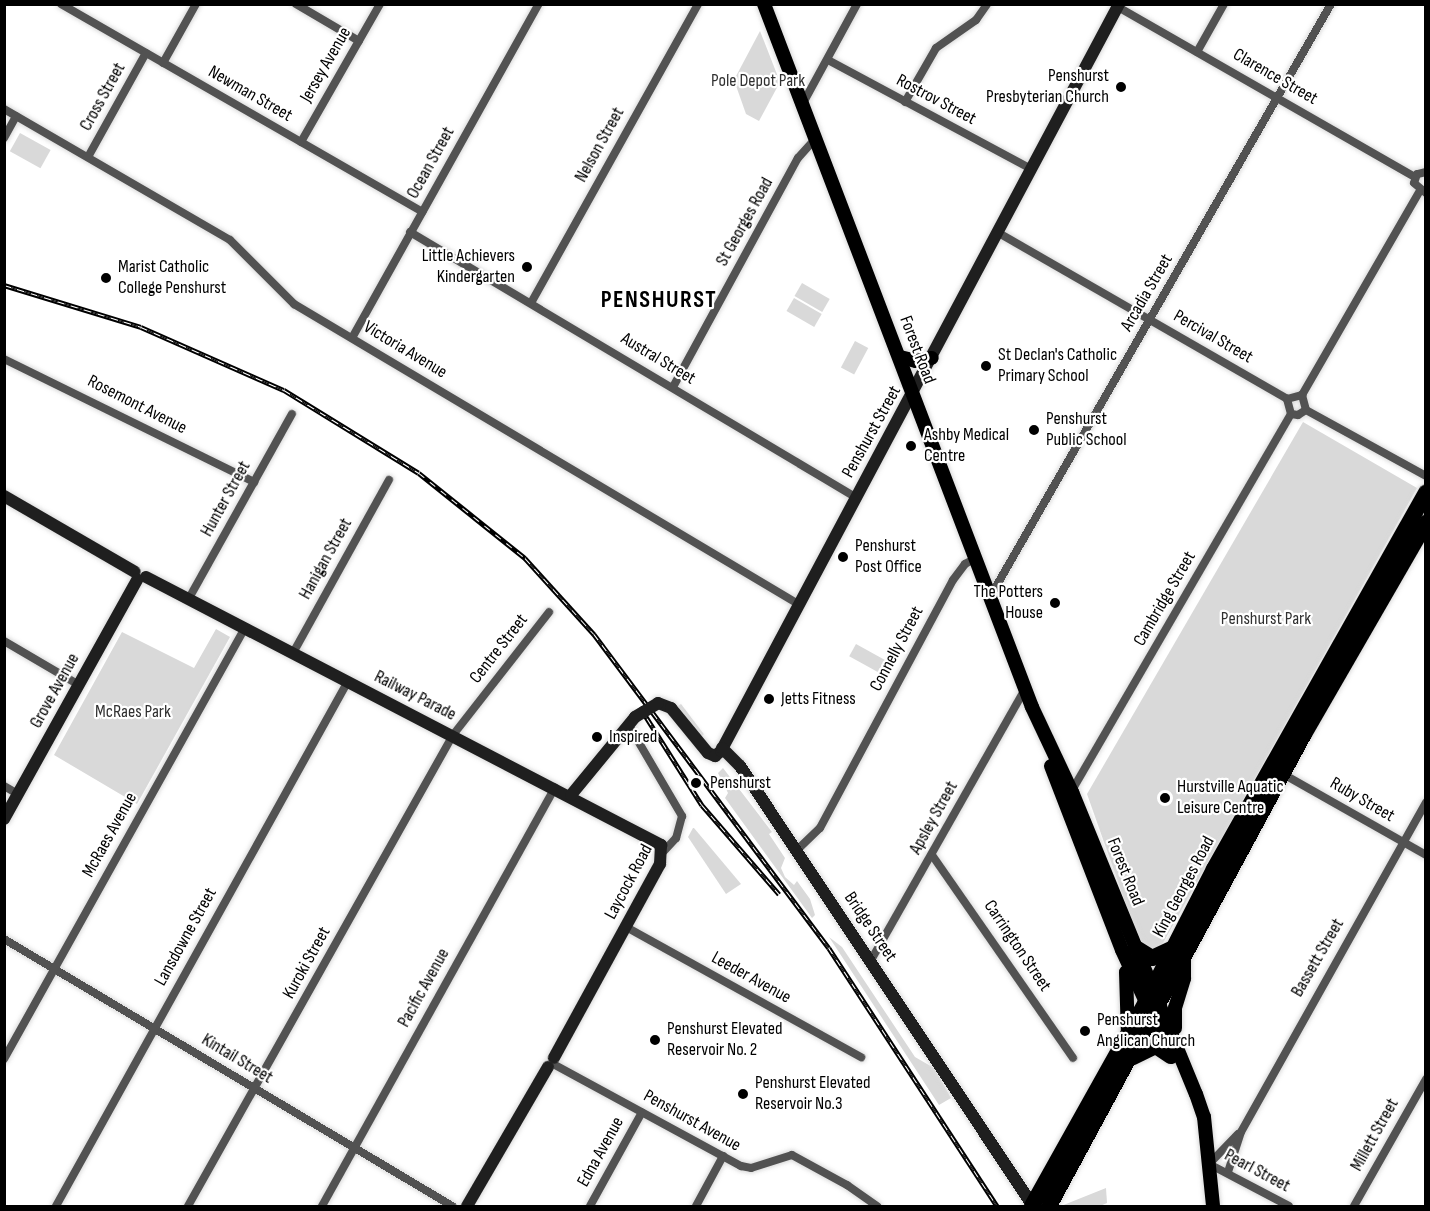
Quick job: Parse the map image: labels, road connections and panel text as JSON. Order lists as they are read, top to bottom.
{
  "streets": {
    "highway": ["King Georges Road"],
    "main road": ["Forest Road"],
    "street": [
      "Jersey Avenue",
      "Clarence Street",
      "Newman Street",
      "Cross Street",
      "Rostrov Street",
      "Nelson Street",
      "Ocean Street",
      "St Georges Road",
      "Arcadia Street",
      "Percival Street",
      "Victoria Avenue",
      "Austral Street",
      "Rosemont Avenue",
      "Penshurst Street",
      "Hunter Street",
      "Hanigan Street",
      "Cambridge Street",
      "Centre Street",
      "Connelly Street",
      "Grove Avenue",
      "Railway Parade",
      "Ruby Street",
      "Apsley Street",
      "McRaes Avenue",
      "Laycock Road",
      "Bridge Street",
      "Lansdowne Street",
      "Carrington Street",
      "Bassett Street",
      "Kuroki Street",
      "Leeder Avenue",
      "Pacific Avenue",
      "Kintail Street",
      "Penshurst Avenue",
      "Millett Street",
      "Edna Avenue",
      "Pearl Street"
    ]
  },
  "crossings": [
    ["Jersey Avenue", "Newman Street"],
    ["Clarence Street", "Arcadia Street"],
    ["Clarence Street", "Penshurst Street"],
    ["Newman Street", "Cross Street"],
    ["Newman Street", "Ocean Street"],
    ["Cross Street", "Victoria Avenue"],
    ["Rostrov Street", "Penshurst Street"],
    ["Nelson Street", "Austral Street"],
    ["Ocean Street", "Victoria Avenue"],
    ["Ocean Street", "Austral Street"],
    ["St Georges Road", "Forest Road"],
    ["St Georges Road", "Austral Street"],
    ["Arcadia Street", "Percival Street"],
    ["Arcadia Street", "Forest Road"],
    ["Percival Street", "Penshurst Street"],
    ["Victoria Avenue", "Penshurst Street"],
    ["Forest Road", "Penshurst Street"],
    ["Forest Road", "Cambridge Street"],
    ["Forest Road", "Connelly Street"],
    ["Forest Road", "Apsley Street"],
    ["Forest Road", "King Georges Road"],
    ["Forest Road", "Bassett Street"],
    ["Forest Road", "Pearl Street"],
    ["Austral Street", "Penshurst Street"],
    ["Rosemont Avenue", "Hunter Street"],
    ["Penshurst Street", "Bridge Street"],
    ["Hunter Street", "Railway Parade"],
    ["Hanigan Street", "Railway Parade"],
    ["Centre Street", "Railway Parade"],
    ["Centre Street", "Kuroki Street"],
    ["Connelly Street", "Bridge Street"],
    ["Grove Avenue", "Railway Parade"],
    ["Railway Parade", "McRaes Avenue"],
    ["Railway Parade", "Laycock Road"],
    ["Railway Parade", "Lansdowne Street"],
    ["Railway Parade", "Kuroki Street"],
    ["Railway Parade", "Pacific Avenue"],
    ["Ruby Street", "King Georges Road"],
    ["Ruby Street", "Bassett Street"],
    ["Apsley Street", "Bridge Street"],
    ["Apsley Street", "Carrington Street"],
    ["McRaes Avenue", "Kintail Street"],
    ["Laycock Road", "Leeder Avenue"],
    ["Laycock Road", "Penshurst Avenue"],
    ["King Georges Road", "Bridge Street"],
    ["Lansdowne Street", "Kintail Street"],
    ["Bassett Street", "Pearl Street"],
    ["Kuroki Street", "Kintail Street"],
    ["Pacific Avenue", "Kintail Street"],
    ["Penshurst Avenue", "Edna Avenue"]
  ],
  "districts": ["PENSHURST"],
  "parks": ["Pole Depot Park", "Penshurst Park", "McRaes Park"],
  "places": [
    "Penshurst Presbyterian Church",
    "Little Achievers Kindergarten",
    "Marist Catholic College Penshurst",
    "St Declan's Catholic Primary School",
    "Penshurst Public School",
    "Ashby Medical Centre",
    "Penshurst Post Office",
    "The Potters House",
    "Jetts Fitness",
    "Inspired",
    "Penshurst",
    "Hurstville Aquatic Leisure Centre",
    "Penshurst Anglican Church",
    "Penshurst Elevated Reservoir No. 2",
    "Penshurst Elevated Reservoir No.3"
  ]
}
